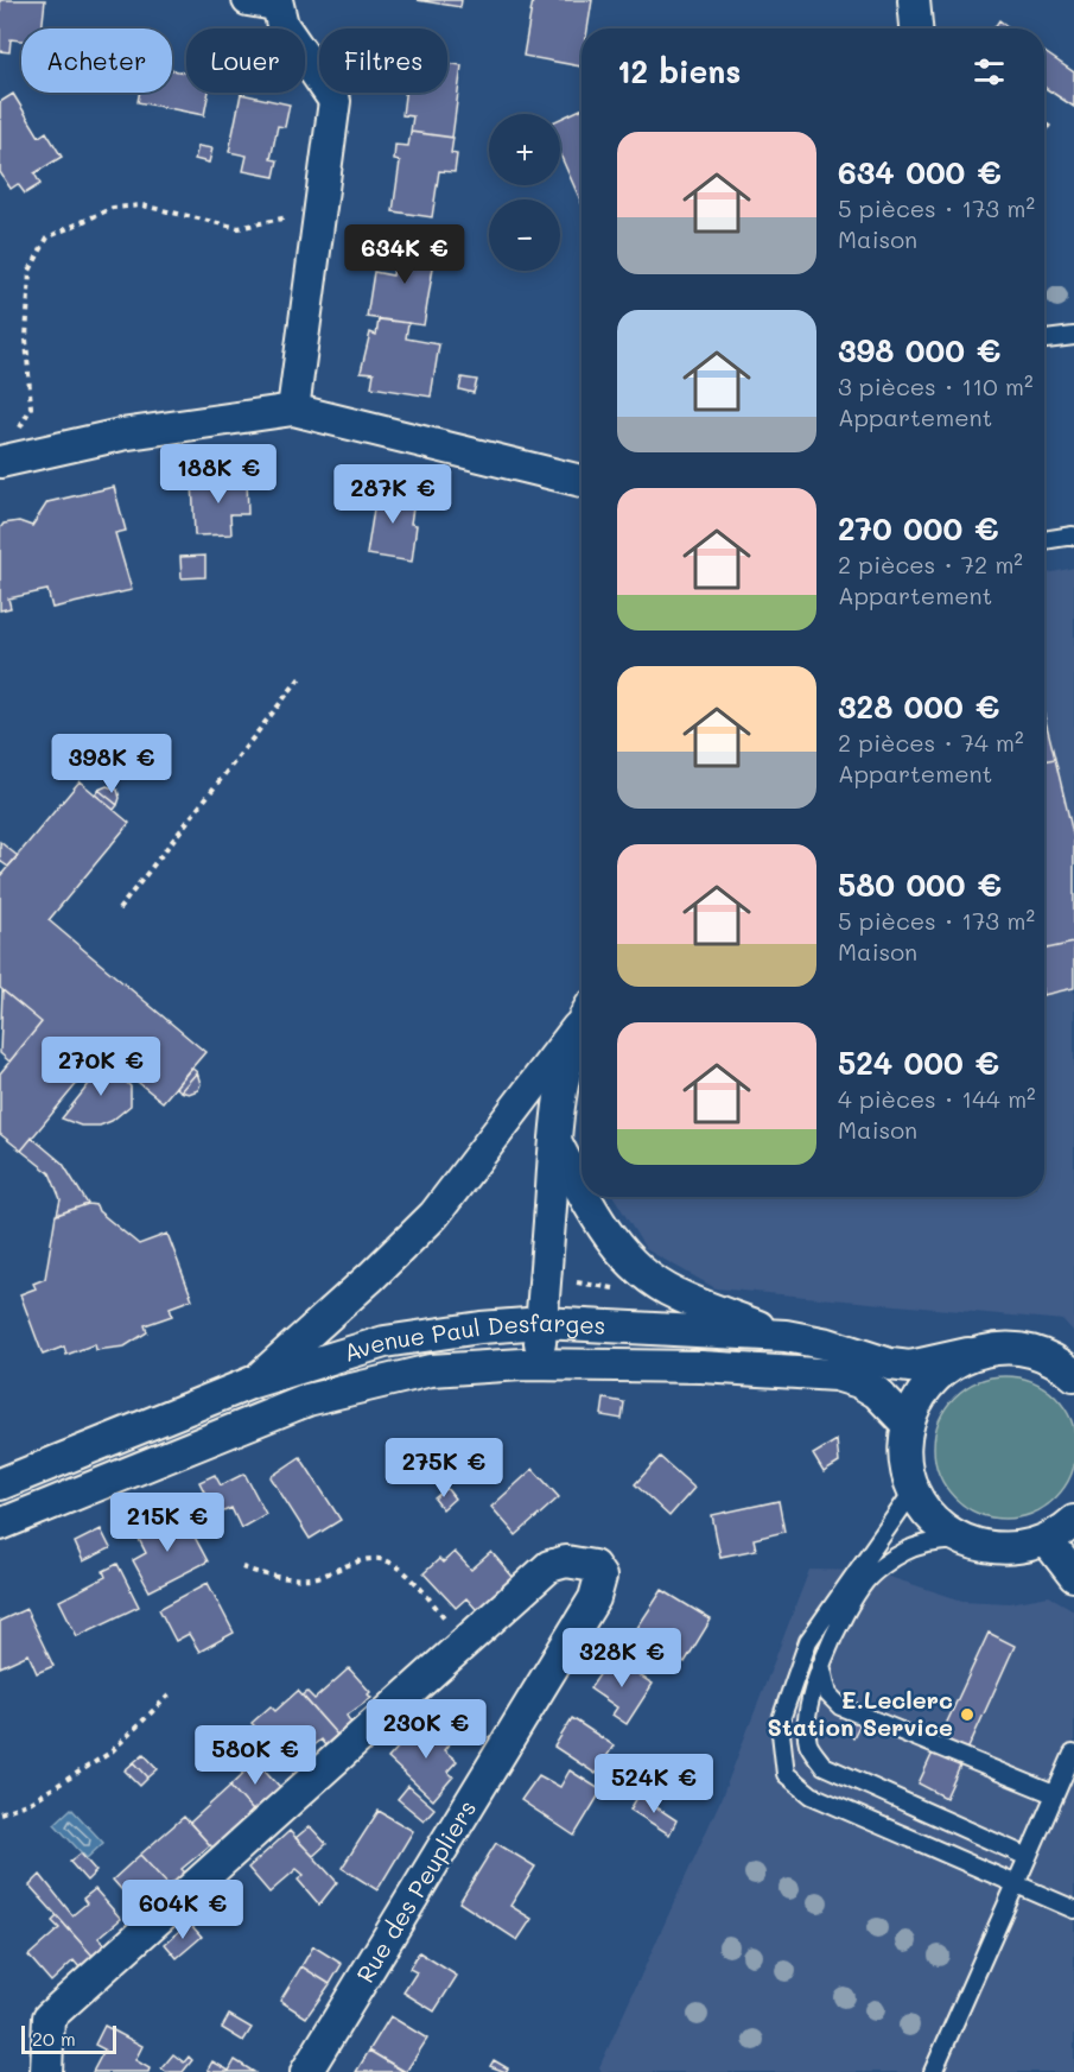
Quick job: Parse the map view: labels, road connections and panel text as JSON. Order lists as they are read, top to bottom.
{
  "streets": {
    "street": ["Avenue Paul Desfarges", "Rue des Peupliers"]
  },
  "places": ["E.Leclerc Station Service"],
  "scale_bar": "20 m",
  "page": {
    "chip": ["Acheter", "Louer", "Filtres"],
    "heading": "12 biens",
    "map_buttons": ["+", "−"],
    "list": [
      {
        "name": "634 000 €",
        "note": "5 pièces · 173 m² · Maison"
      },
      {
        "name": "398 000 €",
        "note": "3 pièces · 110 m² · Appartement"
      },
      {
        "name": "270 000 €",
        "note": "2 pièces · 72 m² · Appartement"
      },
      {
        "name": "328 000 €",
        "note": "2 pièces · 74 m² · Appartement"
      },
      {
        "name": "580 000 €",
        "note": "5 pièces · 173 m² · Maison"
      },
      {
        "name": "524 000 €",
        "note": "4 pièces · 144 m² · Maison"
      }
    ],
    "price": [
      "634K €",
      "188K €",
      "287K €",
      "398K €",
      "270K €",
      "275K €",
      "215K €",
      "328K €",
      "230K €",
      "580K €",
      "524K €",
      "604K €"
    ],
    "scale": "20 m"
  }
}
